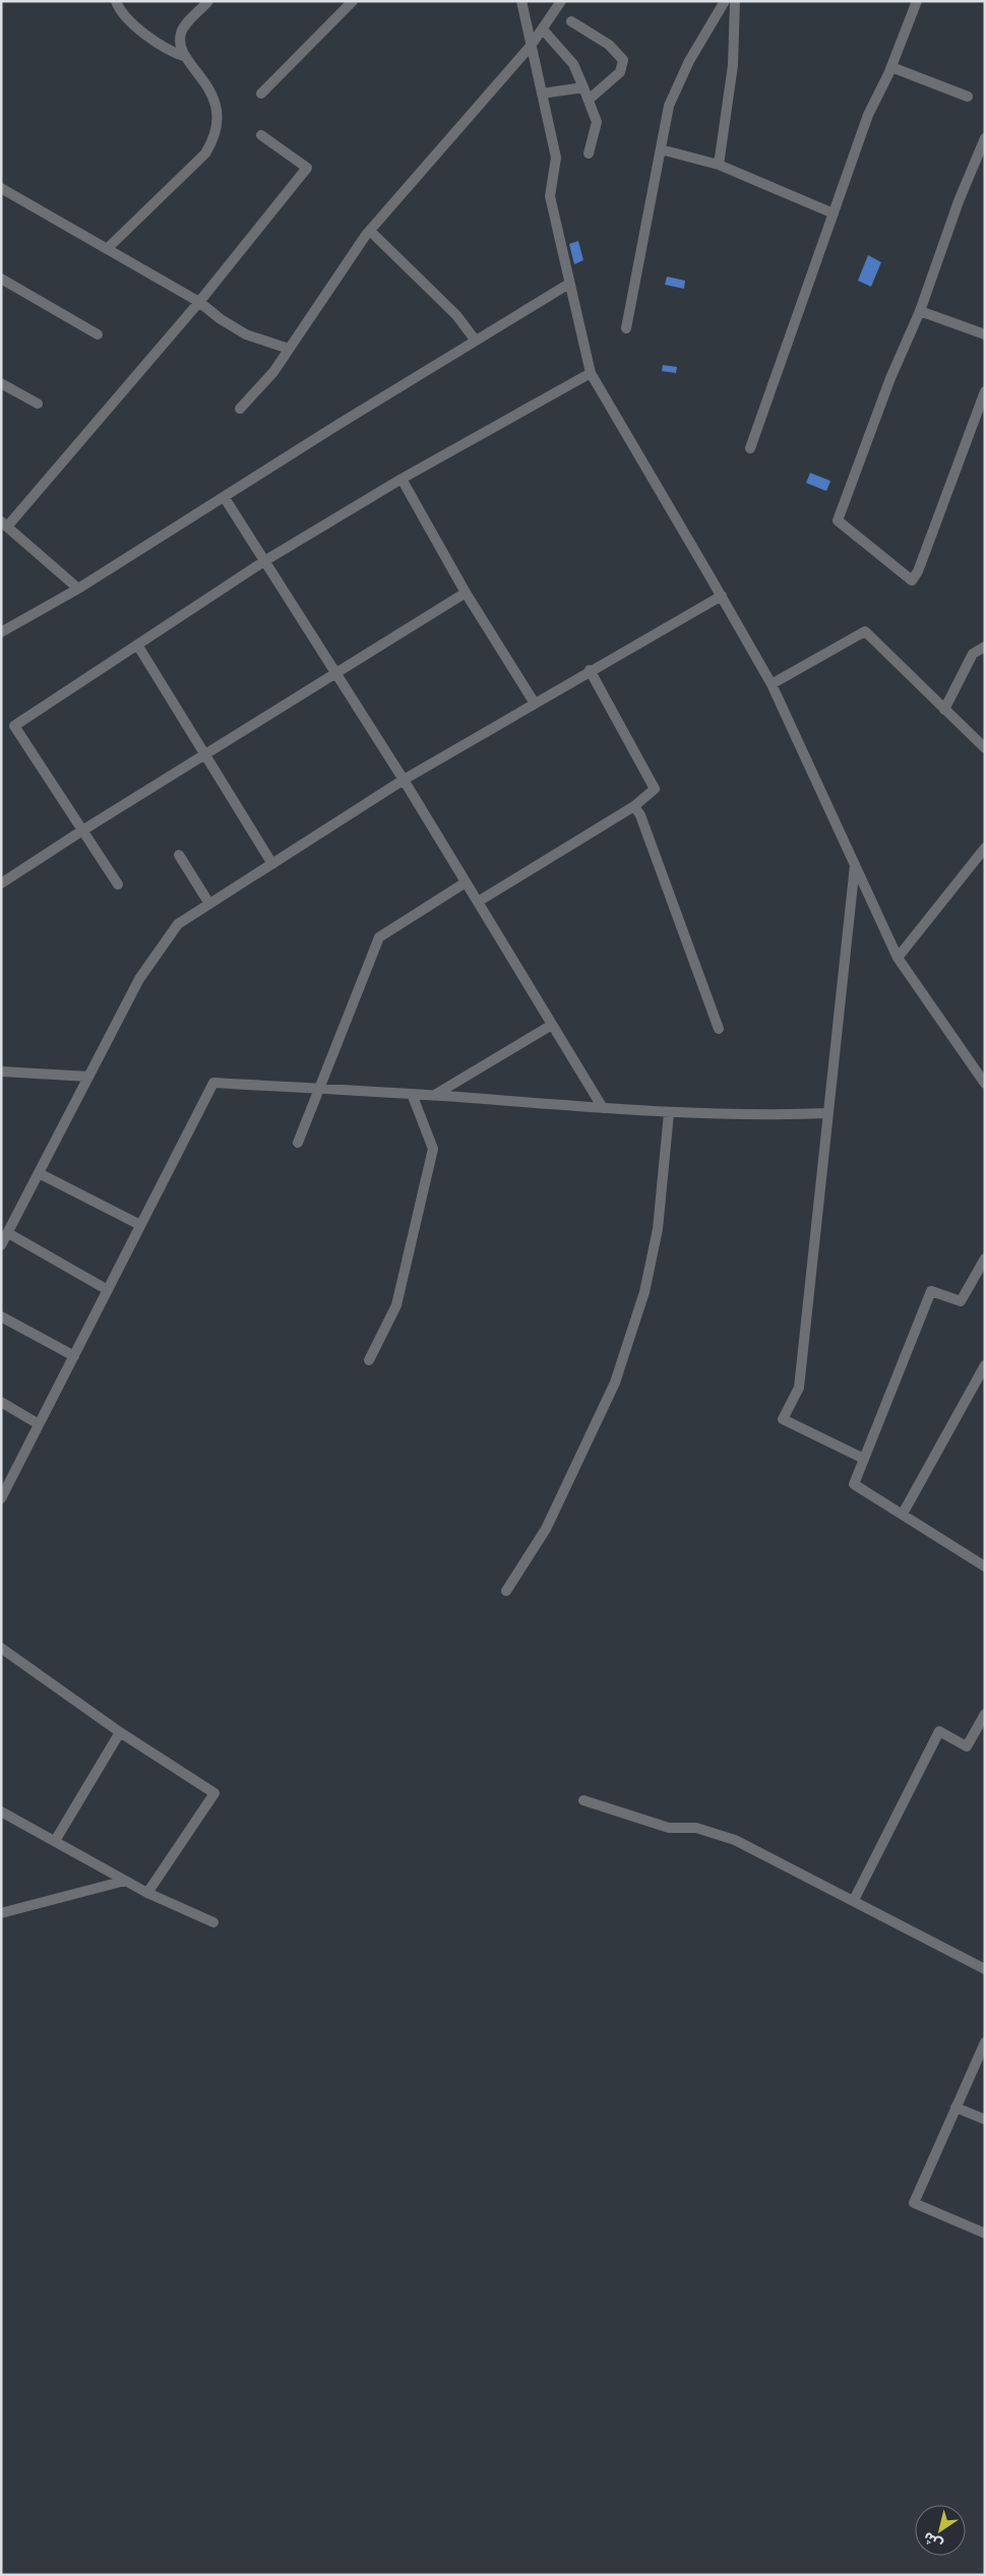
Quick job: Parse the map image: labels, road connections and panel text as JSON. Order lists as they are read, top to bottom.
{
  "north": "bottom left"
}
